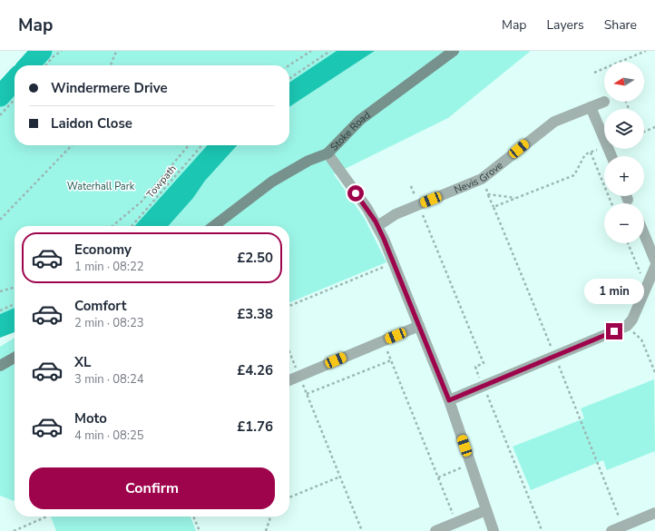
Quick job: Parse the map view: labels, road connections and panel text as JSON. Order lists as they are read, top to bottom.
{
  "streets": {
    "street": ["Stoke Road", "Nevis Grove"],
    "path": ["Towpath"]
  },
  "parks": ["Waterhall Park"],
  "north": "left",
  "page": {
    "header": "Map",
    "nav": ["Map", "Layers", "Share"],
    "map_buttons": ["+", "−"],
    "banner": ["Windermere Drive", "Laidon Close"],
    "list": [
      {
        "name": "Economy",
        "note": "1 min · 08:22",
        "value": "£2.50"
      },
      {
        "name": "Comfort",
        "note": "2 min · 08:23",
        "value": "£3.38"
      },
      {
        "name": "XL",
        "note": "3 min · 08:24",
        "value": "£4.26"
      },
      {
        "name": "Moto",
        "note": "4 min · 08:25",
        "value": "£1.76"
      }
    ],
    "bubble": "1 min",
    "buttons": "Confirm"
  }
}
